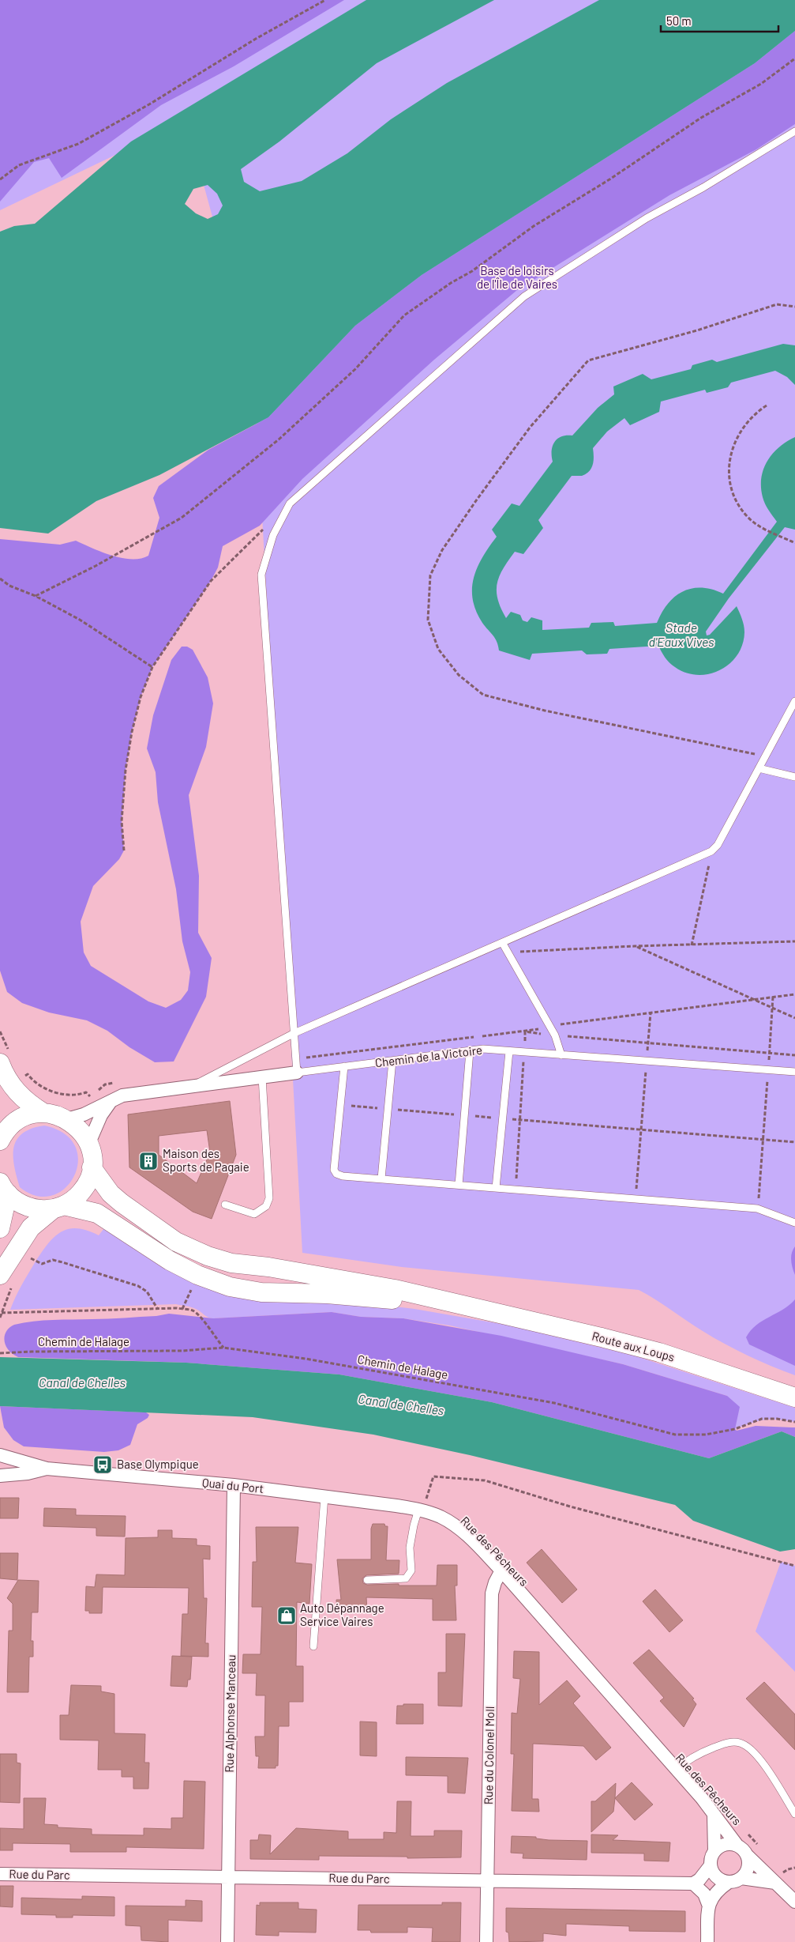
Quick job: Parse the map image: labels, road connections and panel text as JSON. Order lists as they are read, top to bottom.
{
  "streets": {
    "street": [
      "Chemin de la Victoire",
      "Route aux Loups",
      "Quai du Port",
      "Rue des Pêcheurs",
      "Rue Alphonse Manceau",
      "Rue du Colonel Moll",
      "Rue du Parc"
    ],
    "path": ["Chemin de Halage"]
  },
  "crossings": [
    ["Quai du Port", "Rue des Pêcheurs"],
    ["Quai du Port", "Rue Alphonse Manceau"],
    ["Rue des Pêcheurs", "Rue du Colonel Moll"],
    ["Rue Alphonse Manceau", "Rue du Parc"],
    ["Rue du Colonel Moll", "Rue du Parc"]
  ],
  "water": ["Stade d'Eaux Vives", "Canal de Chelles"],
  "parks": ["Base de loisirs de l'Île de Vaires"],
  "places": {
    "building": ["Maison des Sports de Pagaie"],
    "bus stop": ["Base Olympique"],
    "shop": ["Auto Dépannage Service Vaires"]
  },
  "scale_bar": "50 m"
}
